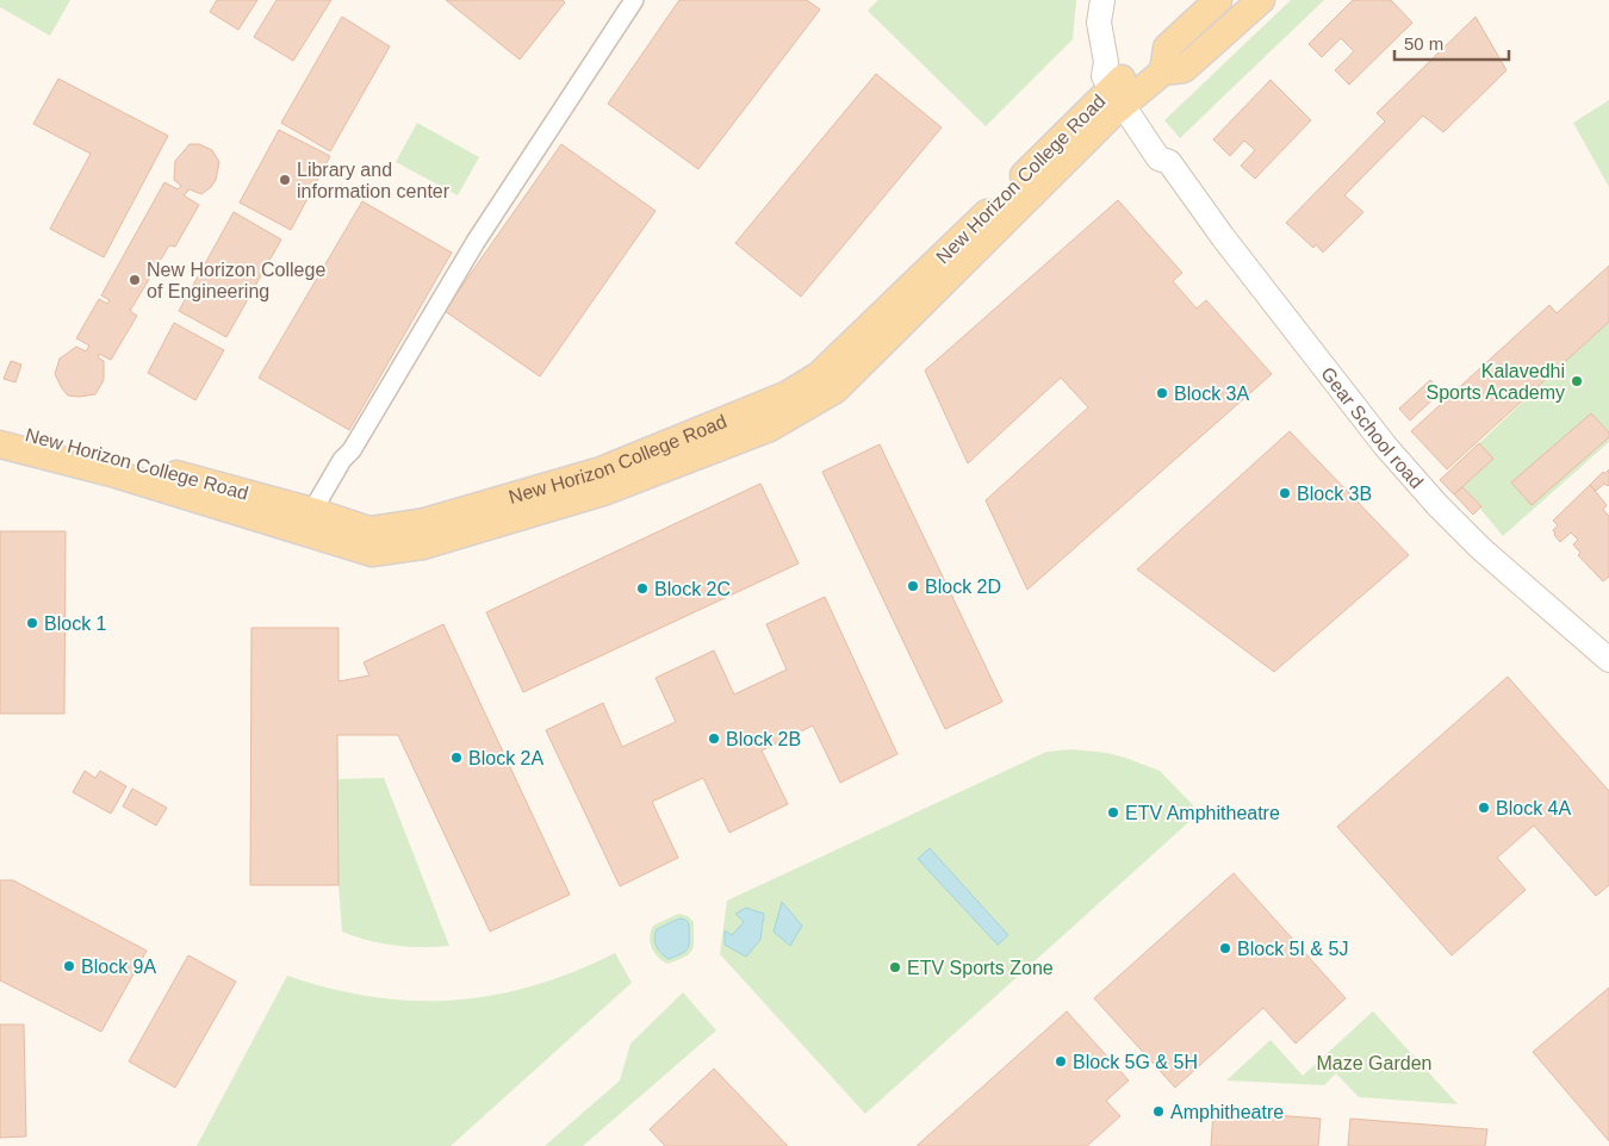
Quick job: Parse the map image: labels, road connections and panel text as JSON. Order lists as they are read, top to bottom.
{
  "streets": {
    "main road": ["New Horizon College Road", "Gear School road"]
  },
  "crossings": [
    ["New Horizon College Road", "Gear School road"]
  ],
  "parks": ["Maze Garden"],
  "places": [
    "Library and information center",
    "New Horizon College of Engineering",
    "Kalavedhi Sports Academy",
    "Block 3A",
    "Block 3B",
    "Block 2D",
    "Block 2C",
    "Block 1",
    "Block 2B",
    "Block 2A",
    "Block 4A",
    "ETV Amphitheatre",
    "Block 5I & 5J",
    "Block 9A",
    "ETV Sports Zone",
    "Block 5G & 5H",
    "Amphitheatre"
  ],
  "scale_bar": "50 m"
}
